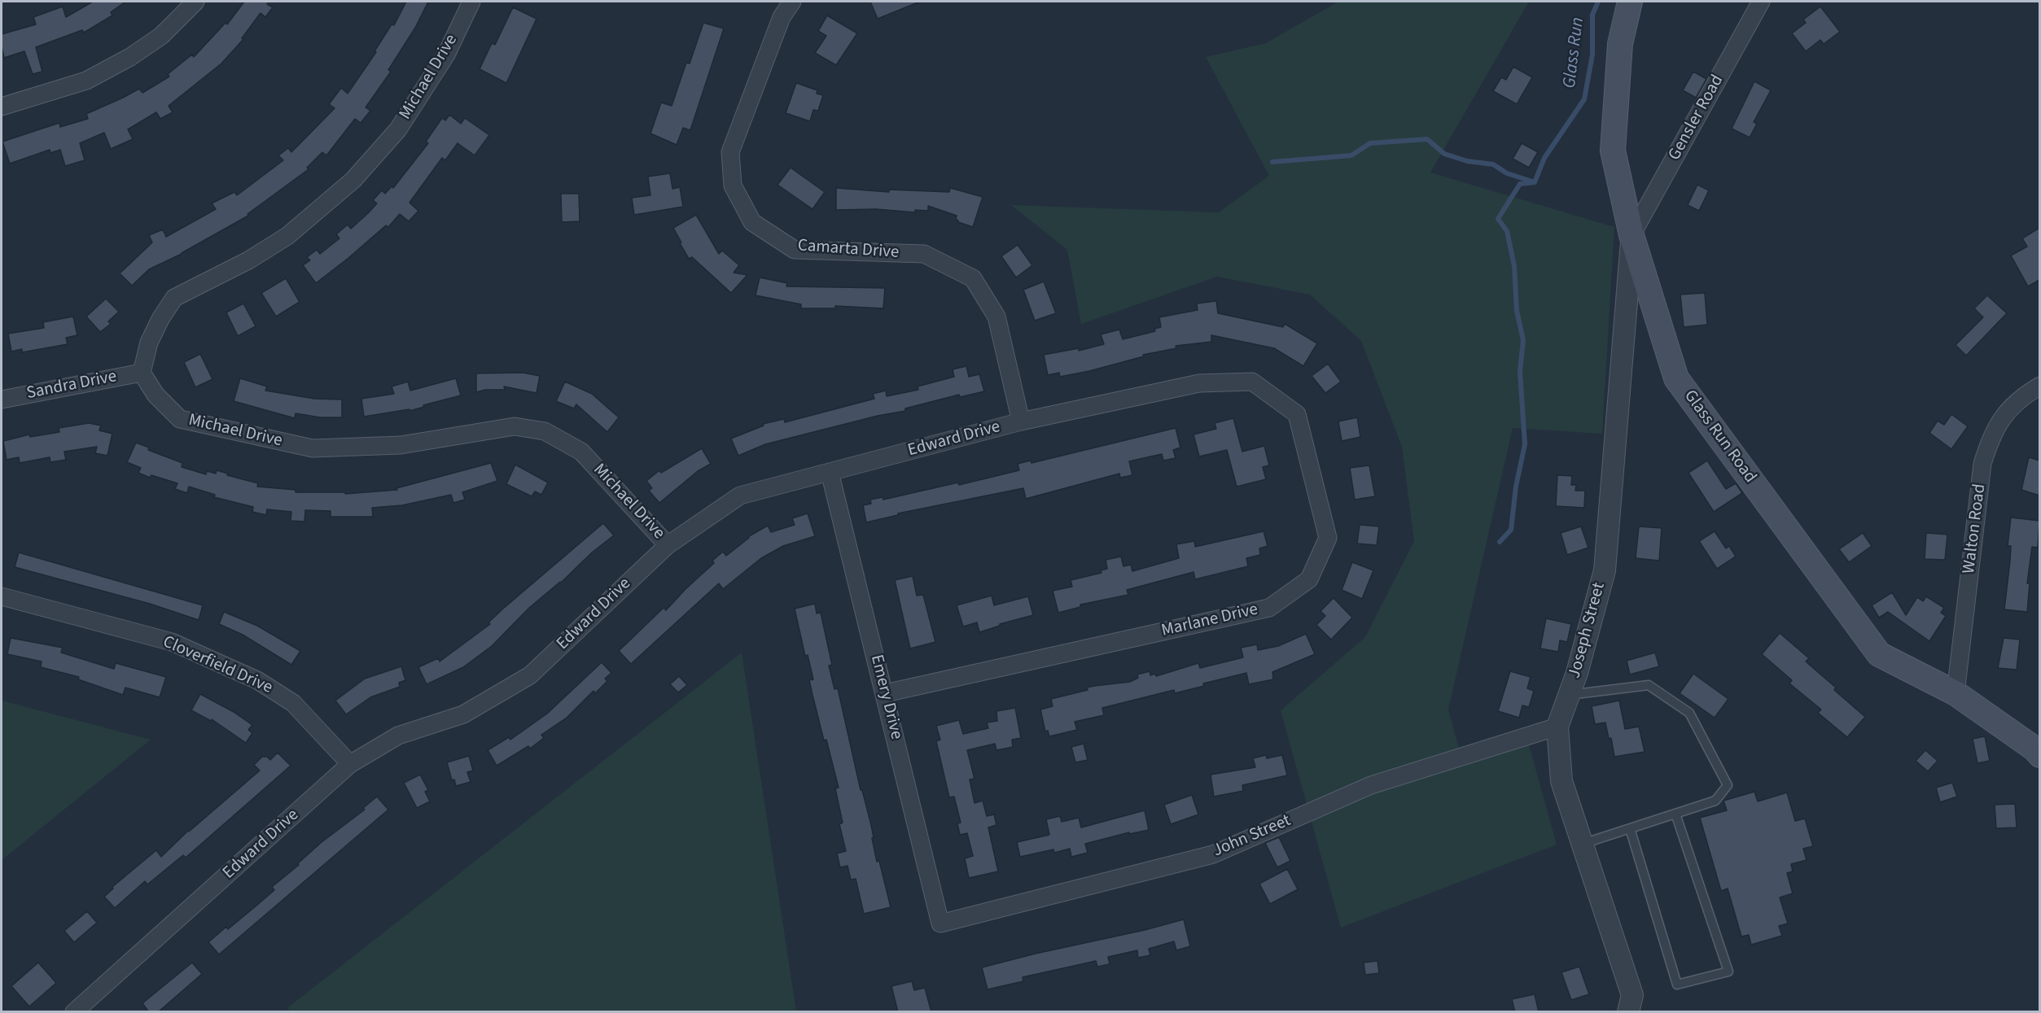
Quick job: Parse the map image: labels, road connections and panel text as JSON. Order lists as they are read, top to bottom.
{
  "streets": {
    "main road": ["Glass Run Road"],
    "street": [
      "Michael Drive",
      "Gensler Road",
      "Camarta Drive",
      "Sandra Drive",
      "Edward Drive",
      "Walton Road",
      "Marlane Drive",
      "Joseph Street",
      "Cloverfield Drive",
      "Emery Drive",
      "John Street"
    ]
  },
  "crossings": [
    ["Michael Drive", "Sandra Drive"],
    ["Michael Drive", "Edward Drive"],
    ["Gensler Road", "Glass Run Road"],
    ["Gensler Road", "Joseph Street"],
    ["Camarta Drive", "Edward Drive"],
    ["Glass Run Road", "Walton Road"],
    ["Glass Run Road", "Joseph Street"],
    ["Edward Drive", "Marlane Drive"],
    ["Edward Drive", "Cloverfield Drive"],
    ["Edward Drive", "Emery Drive"],
    ["Marlane Drive", "Emery Drive"],
    ["Joseph Street", "John Street"],
    ["Emery Drive", "John Street"]
  ],
  "water": ["Glass Run"]
}
